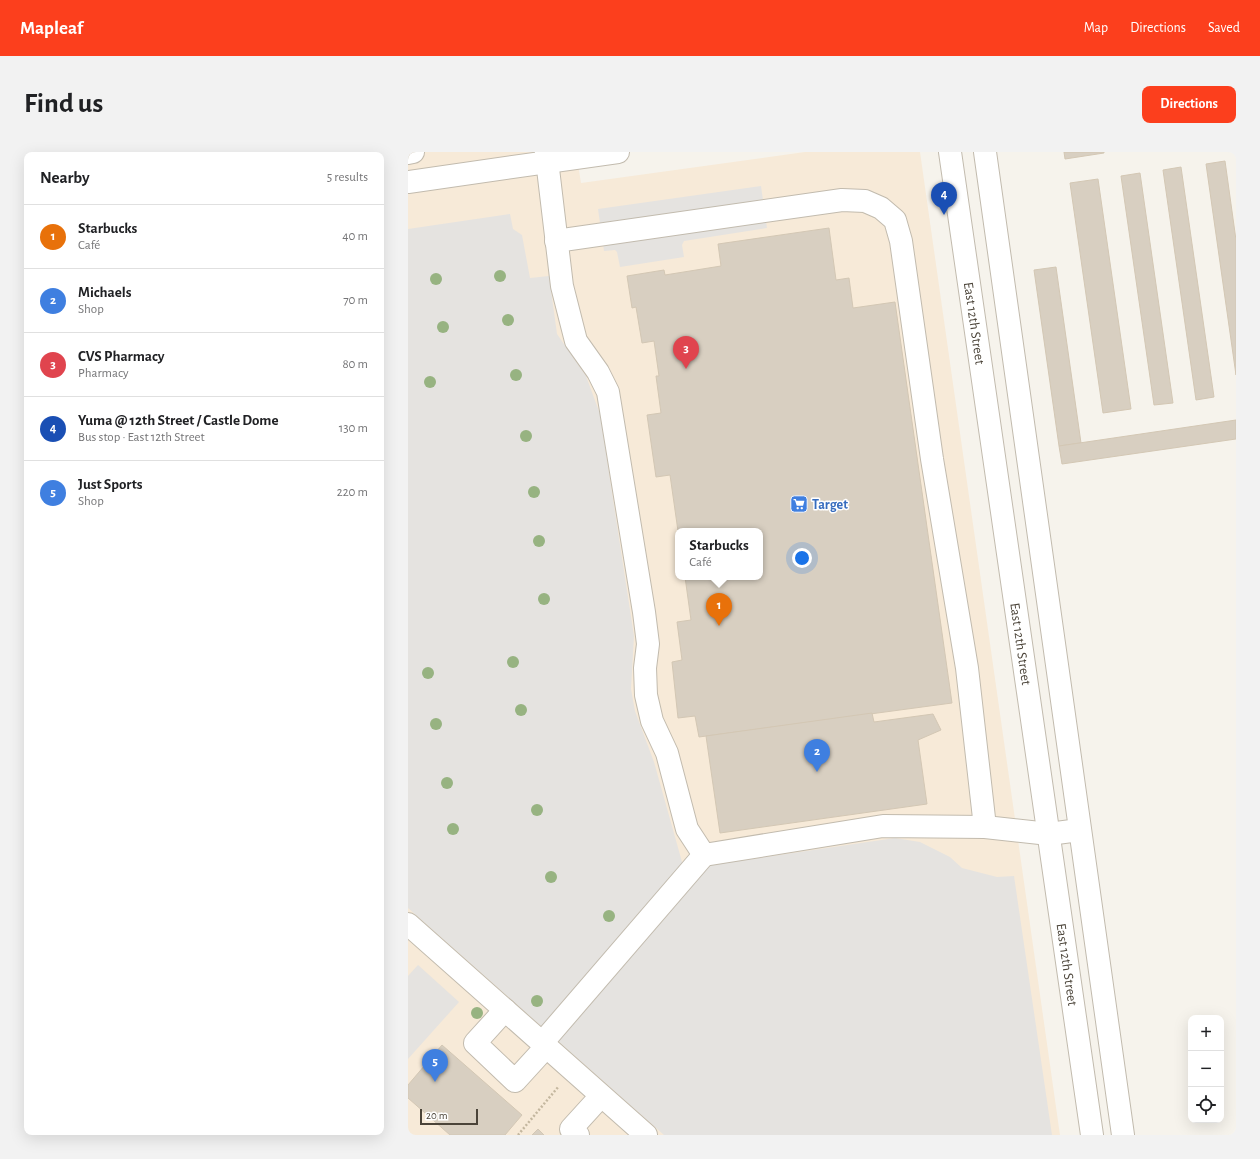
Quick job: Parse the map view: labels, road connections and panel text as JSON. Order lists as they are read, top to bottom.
{
  "streets": {
    "street": ["East 12th Street"]
  },
  "places": {
    "supermarket": ["Target"]
  },
  "scale_bar": "20 m",
  "page": {
    "header": "Mapleaf",
    "nav": ["Map", "Directions", "Saved"],
    "buttons": "Directions",
    "title": "Find us",
    "heading": ["Nearby", "5 results"],
    "pins": [
      "4",
      "3",
      "1",
      "2",
      "5"
    ],
    "list": [
      {
        "mark": "1",
        "name": "Starbucks",
        "note": "Café",
        "value": "40 m"
      },
      {
        "mark": "2",
        "name": "Michaels",
        "note": "Shop",
        "value": "70 m"
      },
      {
        "mark": "3",
        "name": "CVS Pharmacy",
        "note": "Pharmacy",
        "value": "80 m"
      },
      {
        "mark": "4",
        "name": "Yuma @ 12th Street / Castle Dome",
        "note": "Bus stop · East 12th Street",
        "value": "130 m"
      },
      {
        "mark": "5",
        "name": "Just Sports",
        "note": "Shop",
        "value": "220 m"
      }
    ],
    "popup": ["Starbucks", "Café"],
    "map_buttons": ["+", "−"],
    "scale": "20 m"
  }
}
